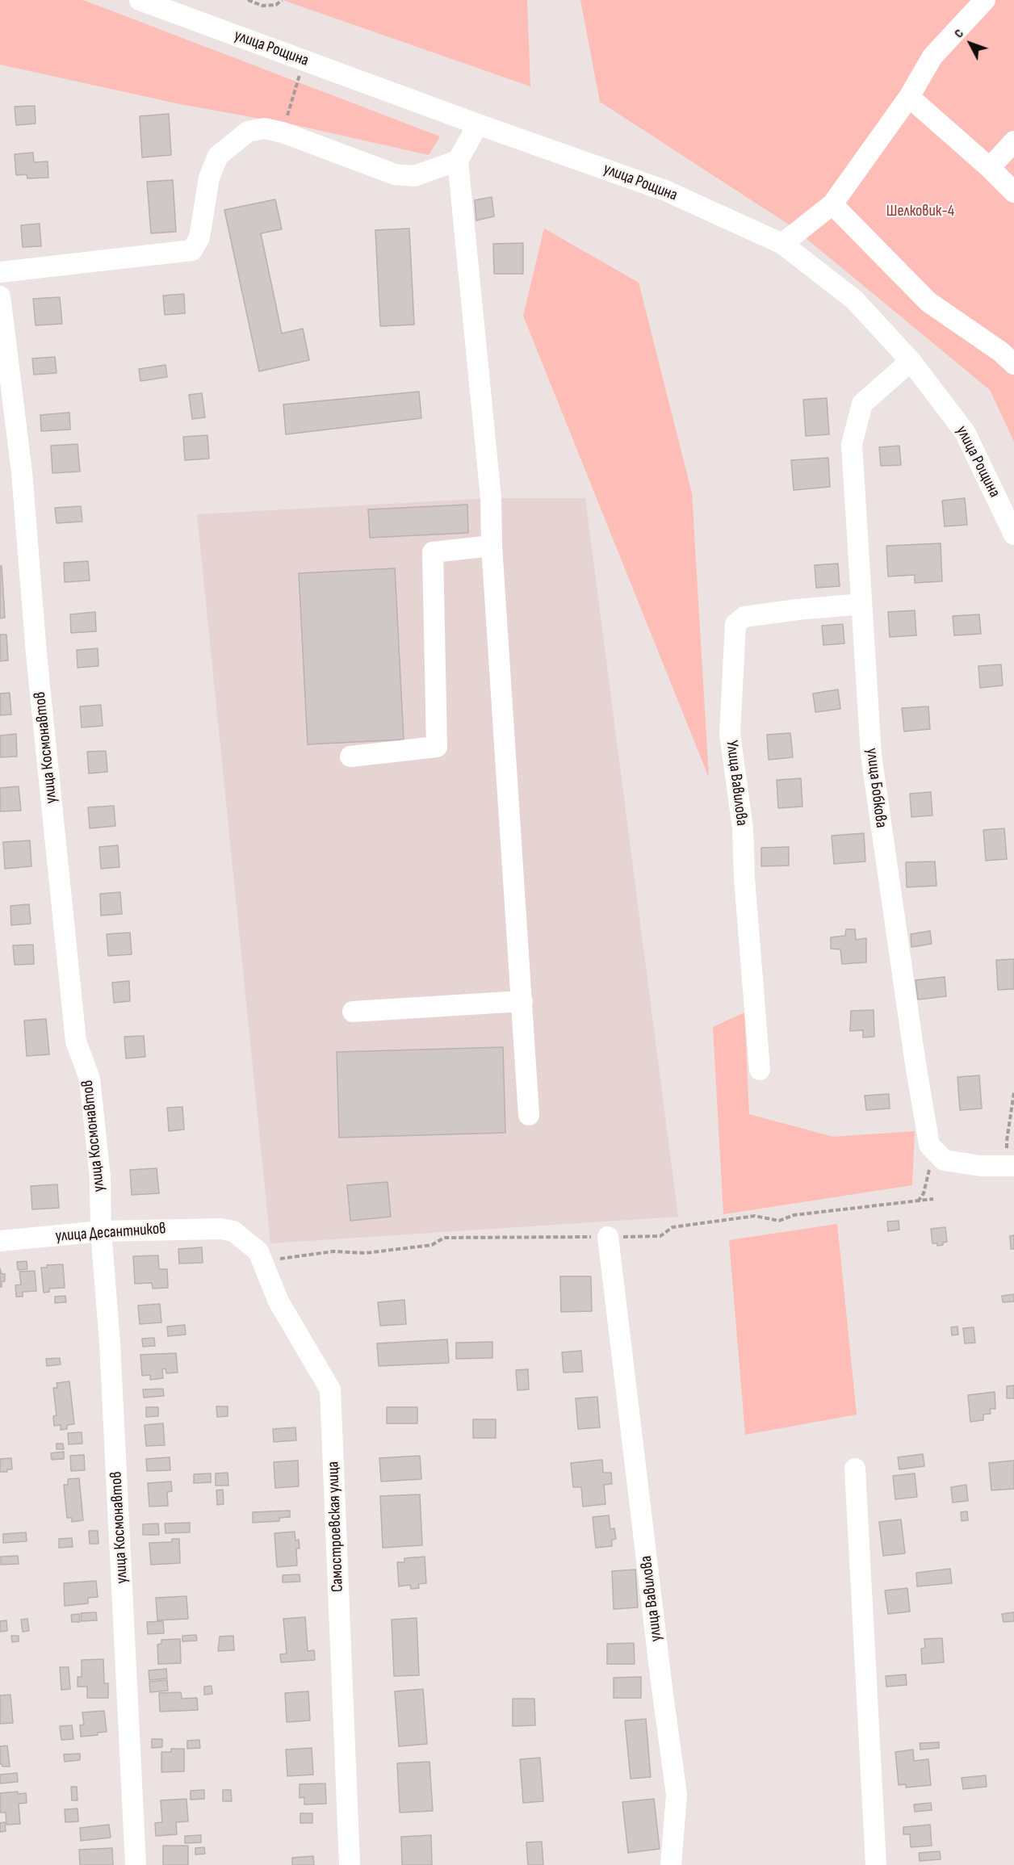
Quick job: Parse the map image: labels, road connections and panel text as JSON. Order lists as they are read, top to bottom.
{
  "streets": {
    "street": [
      "улица Рощина",
      "улица Космонавтов",
      "Улица Вавилова",
      "улица Бобкова",
      "улица Десантников",
      "Самостроевская улица",
      "улица Вавилова"
    ]
  },
  "crossings": [
    ["улица Рощина", "улица Бобкова"],
    ["улица Космонавтов", "улица Десантников"],
    ["Улица Вавилова", "улица Бобкова"],
    ["улица Десантников", "Самостроевская улица"]
  ],
  "parks": ["Шелковик-4"],
  "north": "top left"
}
